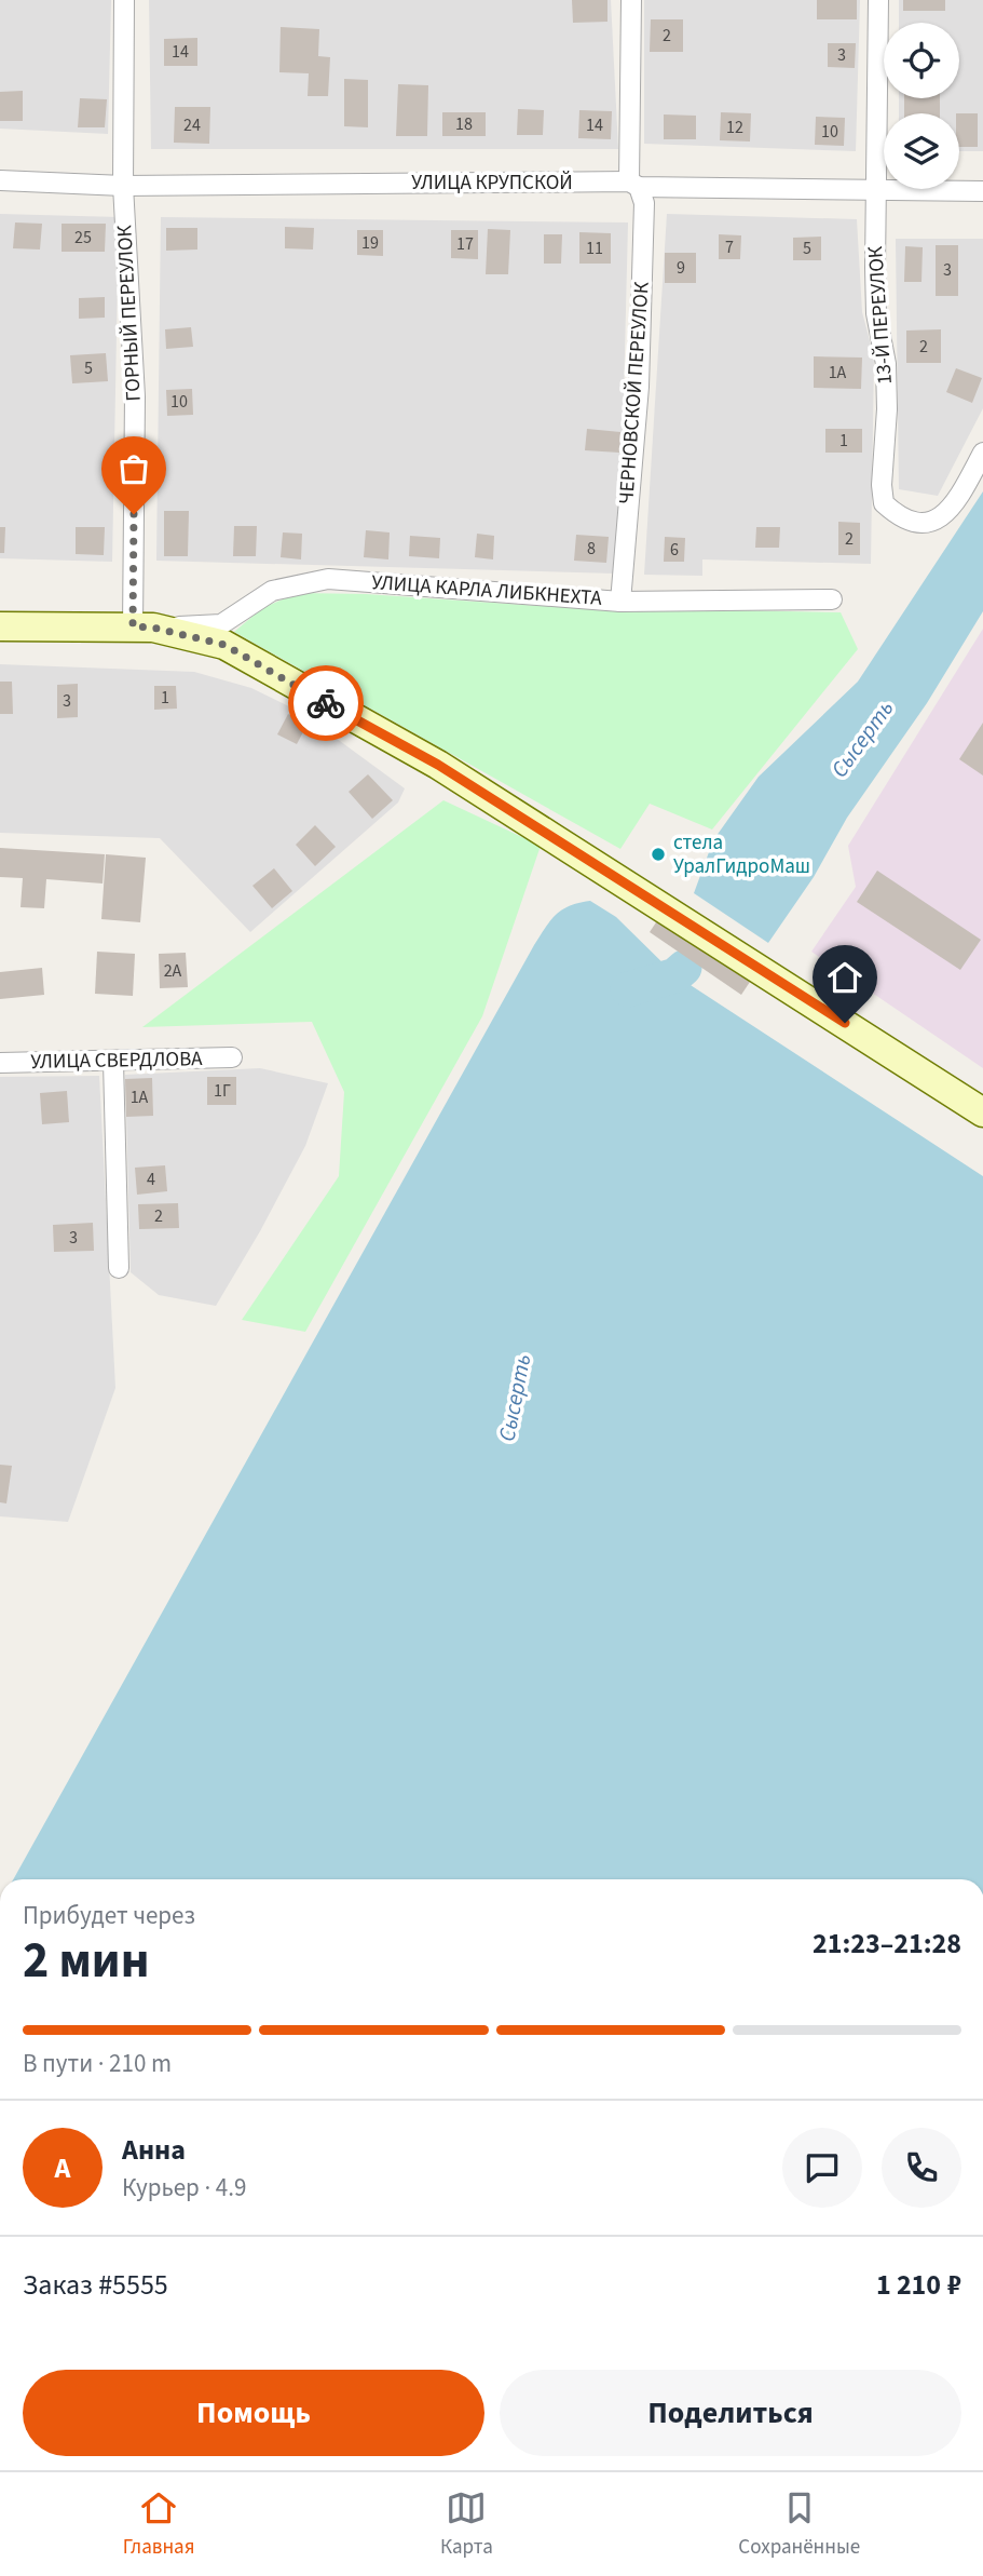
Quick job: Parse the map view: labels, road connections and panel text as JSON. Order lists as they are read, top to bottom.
{
  "streets": {
    "street": [
      "УЛИЦА КРУПСКОЙ",
      "ГОРНЫЙ ПЕРЕУЛОК",
      "13-Й ПЕРЕУЛОК",
      "ЧЕРНОВСКОЙ ПЕРЕУЛОК",
      "УЛИЦА КАРЛА ЛИБКНЕХТА",
      "УЛИЦА СВЕРДЛОВА"
    ]
  },
  "crossings": [
    ["УЛИЦА КРУПСКОЙ", "ГОРНЫЙ ПЕРЕУЛОК"],
    ["УЛИЦА КРУПСКОЙ", "13-Й ПЕРЕУЛОК"],
    ["УЛИЦА КРУПСКОЙ", "ЧЕРНОВСКОЙ ПЕРЕУЛОК"],
    ["ГОРНЫЙ ПЕРЕУЛОК", "УЛИЦА КАРЛА ЛИБКНЕХТА"],
    ["ЧЕРНОВСКОЙ ПЕРЕУЛОК", "УЛИЦА КАРЛА ЛИБКНЕХТА"]
  ],
  "water": ["Сысерть"],
  "places": ["стела УралГидроМаш"],
  "house_numbers": [
    "2",
    "14",
    "3",
    "18",
    "24",
    "14",
    "12",
    "10",
    "25",
    "19",
    "17",
    "7",
    "11",
    "5",
    "9",
    "3",
    "2",
    "5",
    "1А",
    "10",
    "1",
    "2",
    "8",
    "6",
    "1",
    "3",
    "2А",
    "1Г",
    "1А",
    "4",
    "2",
    "3"
  ],
  "page": {
    "heading": ["2 мин", "Прибудет через", "21:23–21:28"],
    "panel": [
      "Анна",
      "Курьер · 4.9",
      "Заказ #5555",
      "1 210 ₽"
    ],
    "bar": "В пути · 210 m",
    "round": "А",
    "buttons": ["Помощь", "Поделиться"],
    "tabs": ["Главная", "Карта", "Сохранённые"]
  }
}
